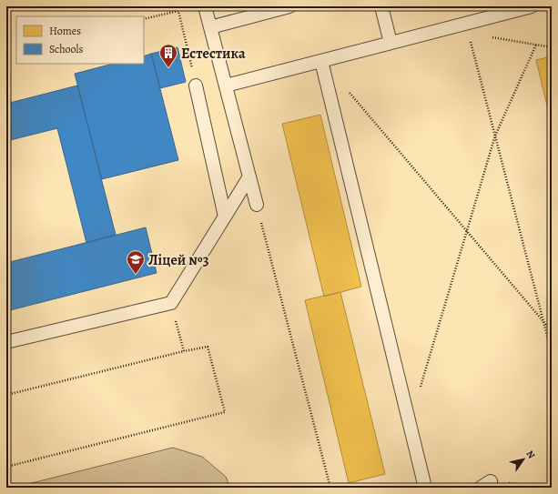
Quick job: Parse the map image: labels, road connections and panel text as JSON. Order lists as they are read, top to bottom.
{
  "places": {
    "building": ["Естестика"],
    "school or university": ["Ліцей №3"]
  },
  "legend": ["Homes", "Schools"],
  "north": "top right"
}
